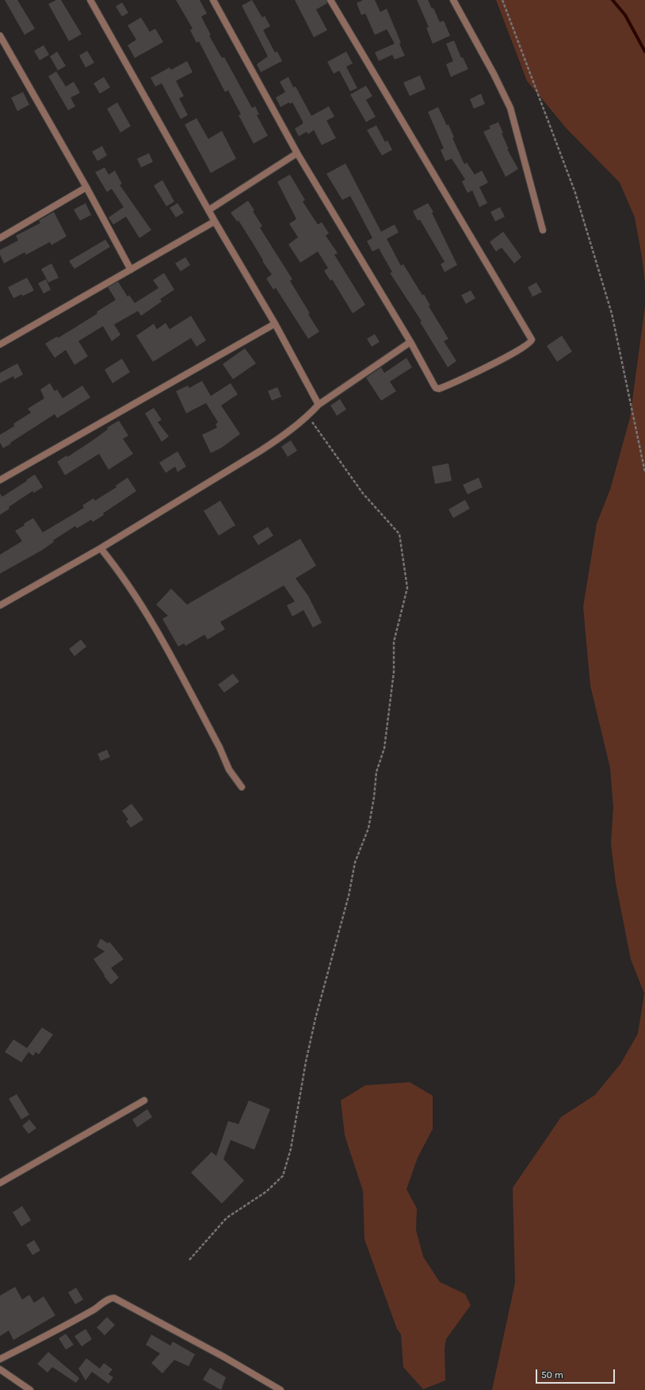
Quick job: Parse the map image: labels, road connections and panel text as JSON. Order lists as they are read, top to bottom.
{
  "scale_bar": "50 m"
}
